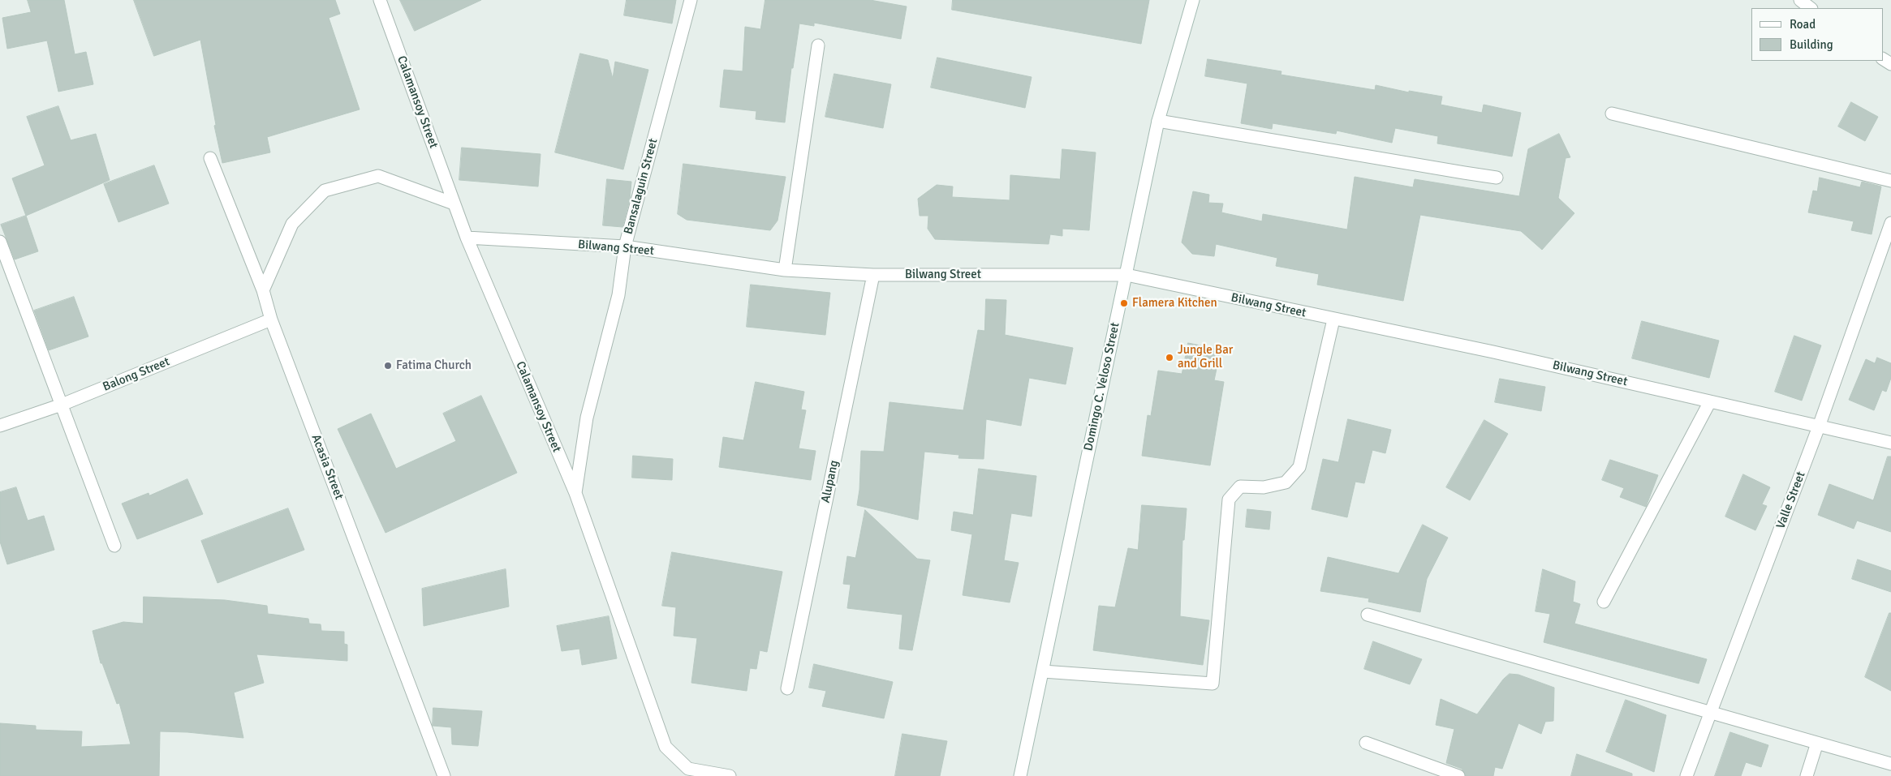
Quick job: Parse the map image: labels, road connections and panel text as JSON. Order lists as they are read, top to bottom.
{
  "streets": {
    "street": [
      "Calamansoy Street",
      "Bansalaguin Street",
      "Bilwang Street",
      "Balong Street",
      "Domingo C. Veloso Street",
      "Acasia Street",
      "Alupang",
      "Valle Street"
    ]
  },
  "crossings": [
    ["Calamansoy Street", "Bansalaguin Street"],
    ["Calamansoy Street", "Bilwang Street"],
    ["Bansalaguin Street", "Bilwang Street"],
    ["Bilwang Street", "Domingo C. Veloso Street"],
    ["Bilwang Street", "Alupang"],
    ["Bilwang Street", "Valle Street"],
    ["Balong Street", "Acasia Street"]
  ],
  "places": ["Flamera Kitchen", "Jungle Bar and Grill", "Fatima Church"],
  "legend": ["Road", "Building"]
}
